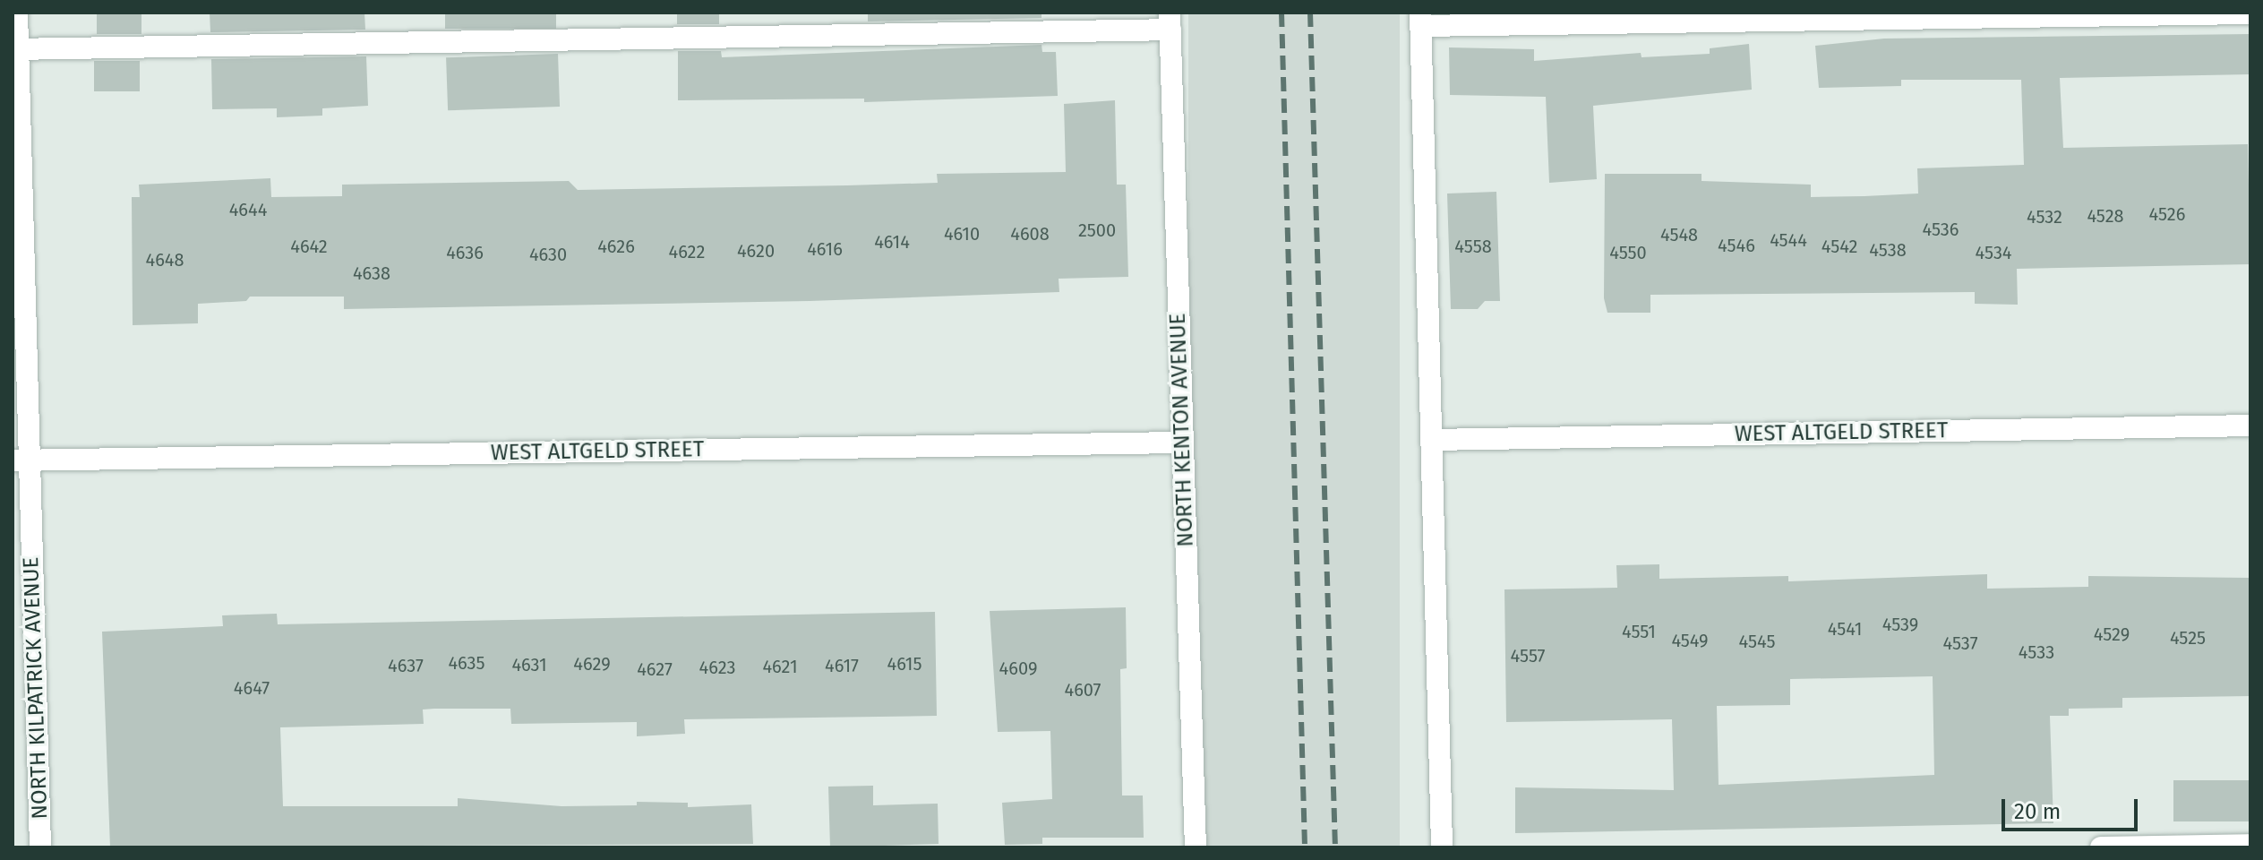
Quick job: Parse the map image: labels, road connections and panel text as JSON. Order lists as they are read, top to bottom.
{
  "streets": {
    "street": ["NORTH KENTON AVENUE", "WEST ALTGELD STREET", "NORTH KILPATRICK AVENUE"]
  },
  "crossings": [
    ["NORTH KENTON AVENUE", "WEST ALTGELD STREET"],
    ["WEST ALTGELD STREET", "NORTH KILPATRICK AVENUE"]
  ],
  "house_numbers": [
    "4644",
    "4526",
    "4528",
    "4532",
    "4536",
    "2500",
    "4610",
    "4608",
    "4548",
    "4544",
    "4614",
    "4546",
    "4642",
    "4626",
    "4558",
    "4542",
    "4616",
    "4538",
    "4620",
    "4622",
    "4636",
    "4550",
    "4534",
    "4630",
    "4648",
    "4638",
    "4539",
    "4541",
    "4551",
    "4529",
    "4525",
    "4549",
    "4545",
    "4537",
    "4533",
    "4557",
    "4635",
    "4629",
    "4615",
    "4631",
    "4637",
    "4617",
    "4621",
    "4623",
    "4609",
    "4627",
    "4647",
    "4607"
  ],
  "scale_bar": "20 m"
}
